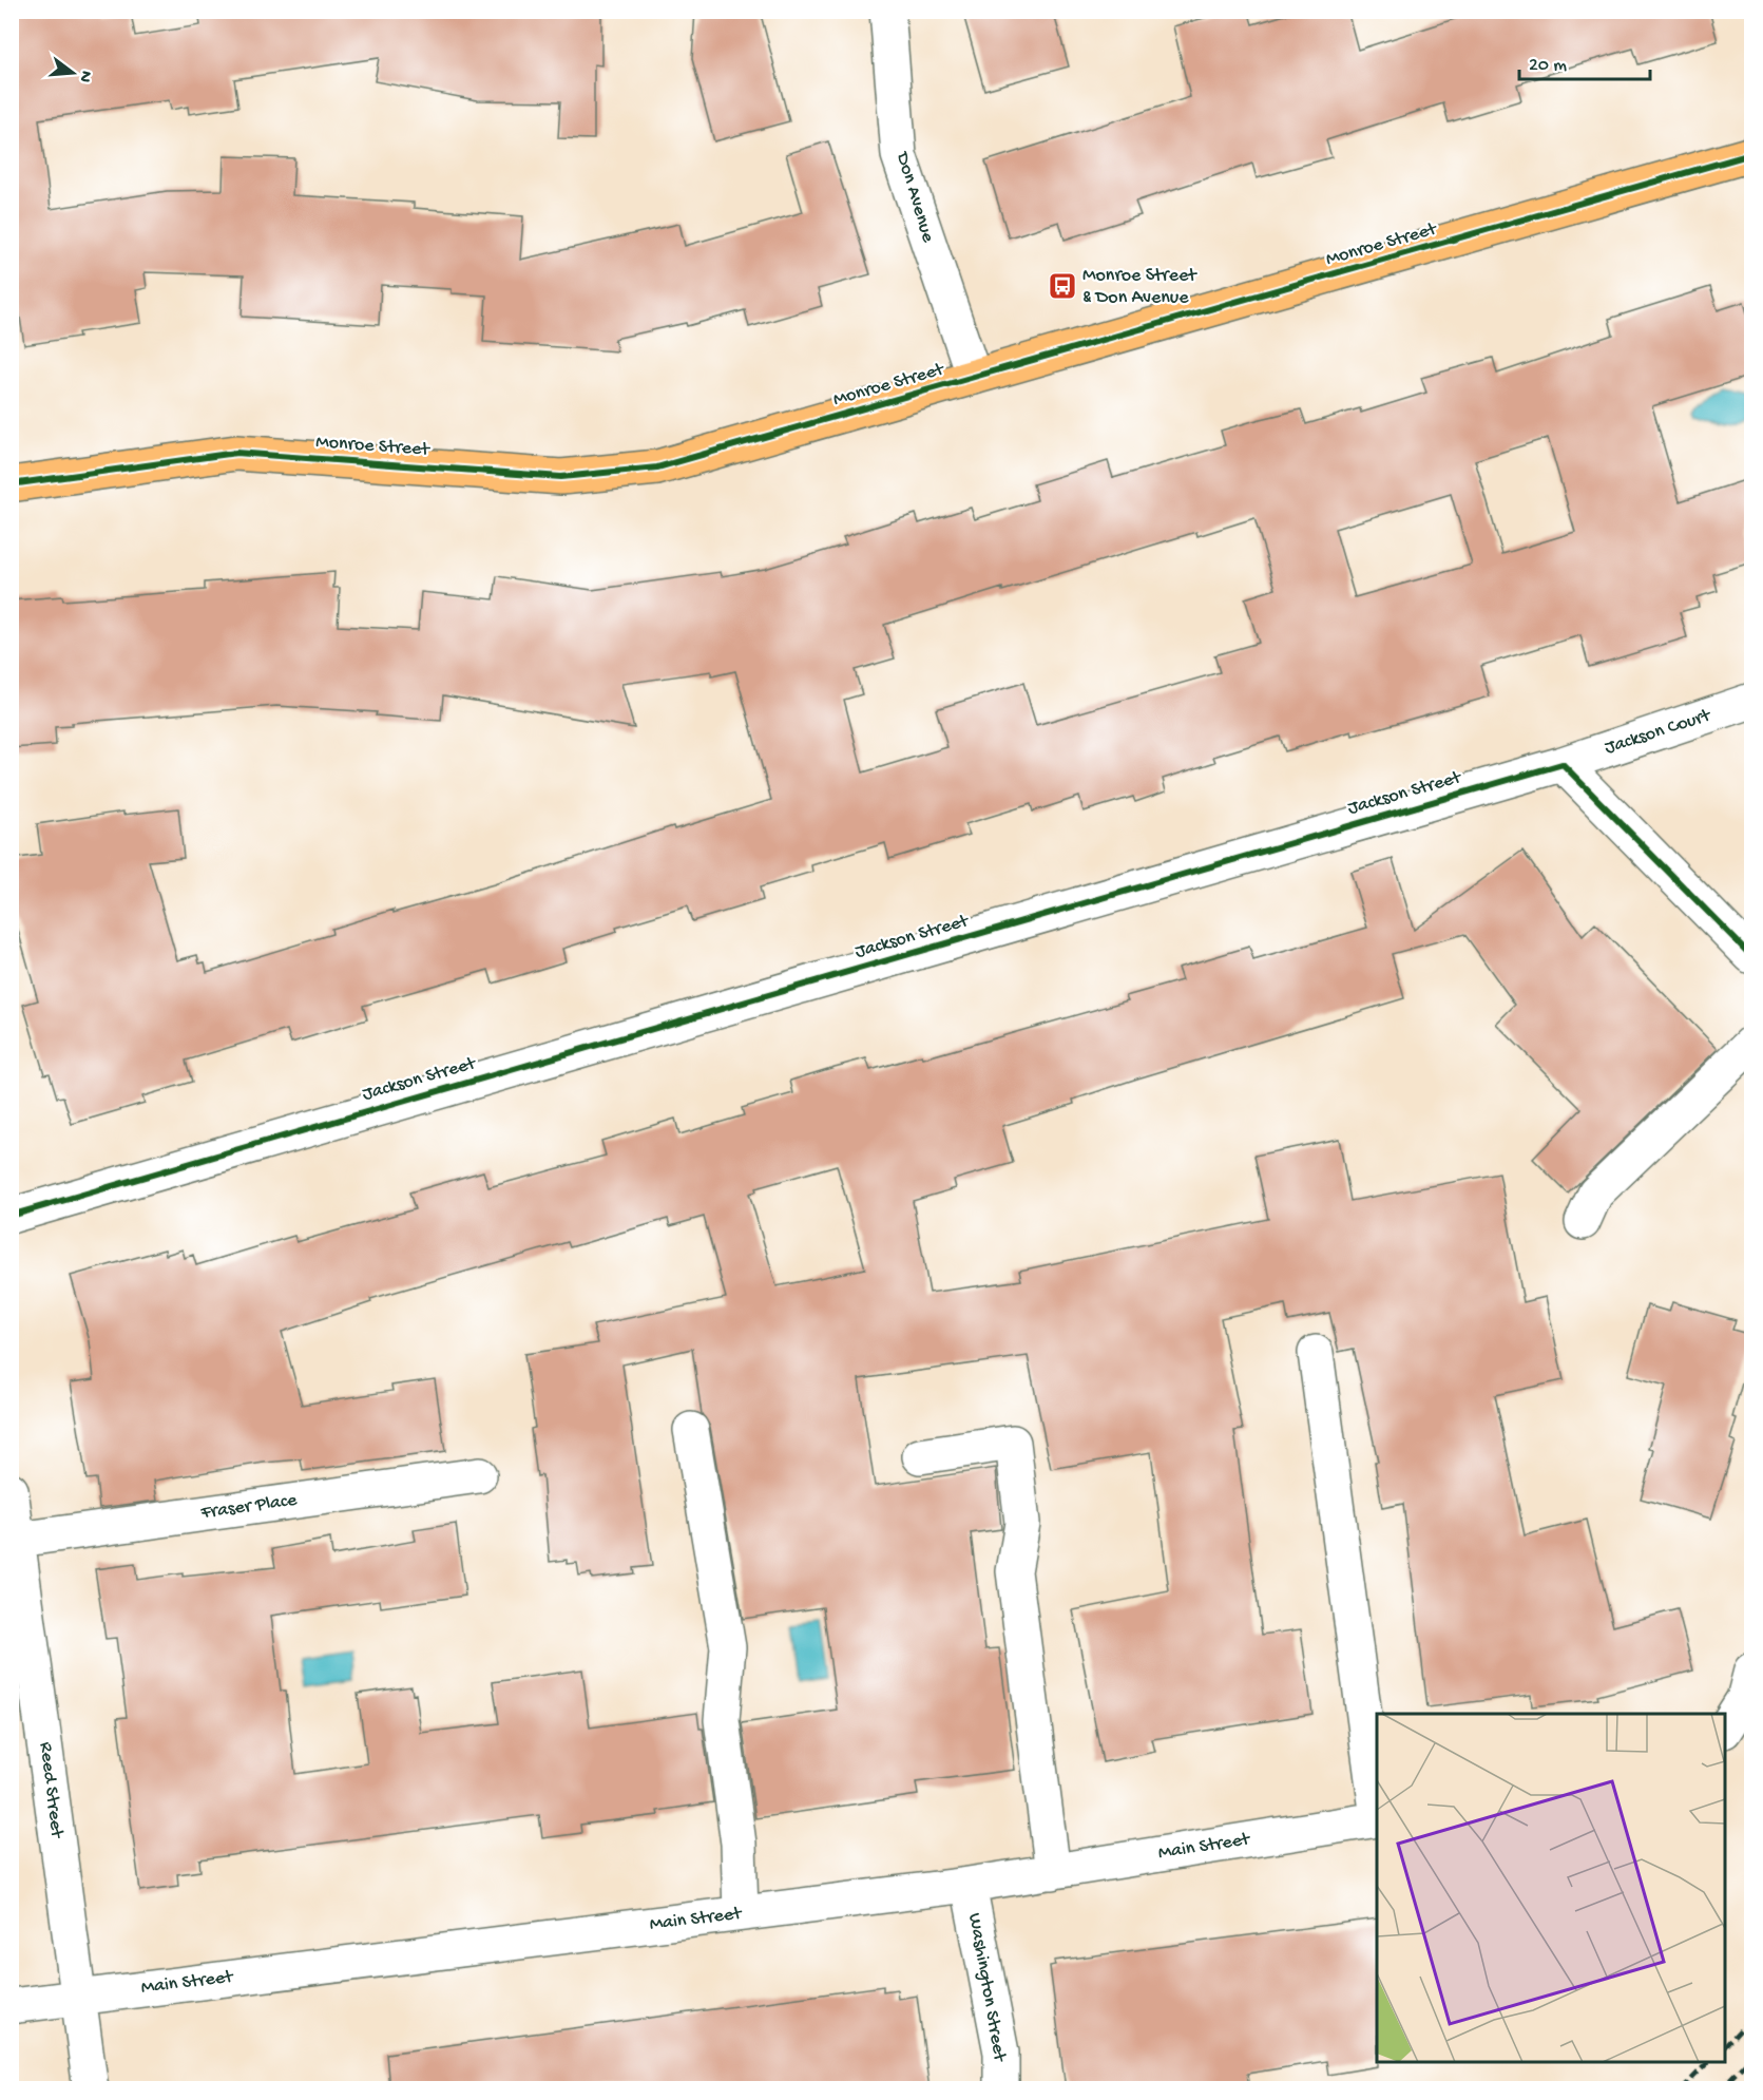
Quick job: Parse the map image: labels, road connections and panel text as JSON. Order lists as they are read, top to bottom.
{
  "streets": {
    "main road": ["Monroe Street"],
    "street": [
      "Don Avenue",
      "Jackson Court",
      "Jackson Street",
      "Fraser Place",
      "Reed Street",
      "Main Street",
      "Washington Street"
    ]
  },
  "crossings": [
    ["Don Avenue", "Monroe Street"],
    ["Jackson Court", "Jackson Street"],
    ["Fraser Place", "Reed Street"],
    ["Reed Street", "Main Street"],
    ["Main Street", "Washington Street"]
  ],
  "places": {
    "bus stop": ["Monroe Street & Don Avenue"]
  },
  "scale_bar": "20 m",
  "north": "right"
}
